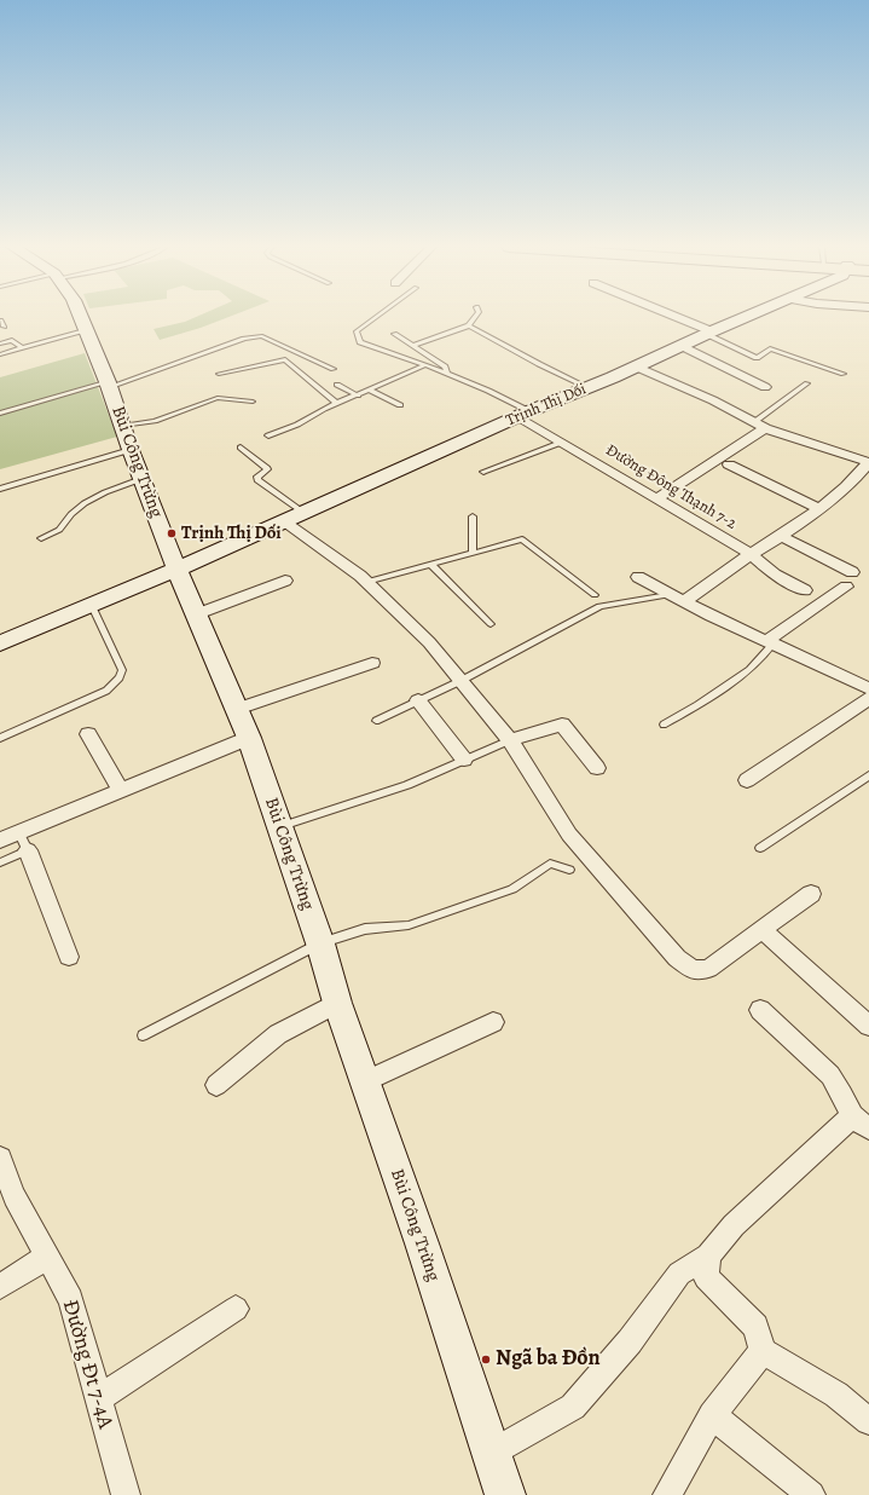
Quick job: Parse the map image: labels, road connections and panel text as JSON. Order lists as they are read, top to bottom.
{
  "streets": {
    "street": [
      "Trịnh Thị Dối",
      "Bùi Công Trừng",
      "Đường Đông Thạnh 7-2",
      "Đường Đt 7-4A"
    ]
  },
  "crossings": [
    ["Trịnh Thị Dối", "Bùi Công Trừng"],
    ["Trịnh Thị Dối", "Đường Đông Thạnh 7-2"]
  ],
  "places": ["Trịnh Thị Dối", "Ngã ba Đồn"]
}
